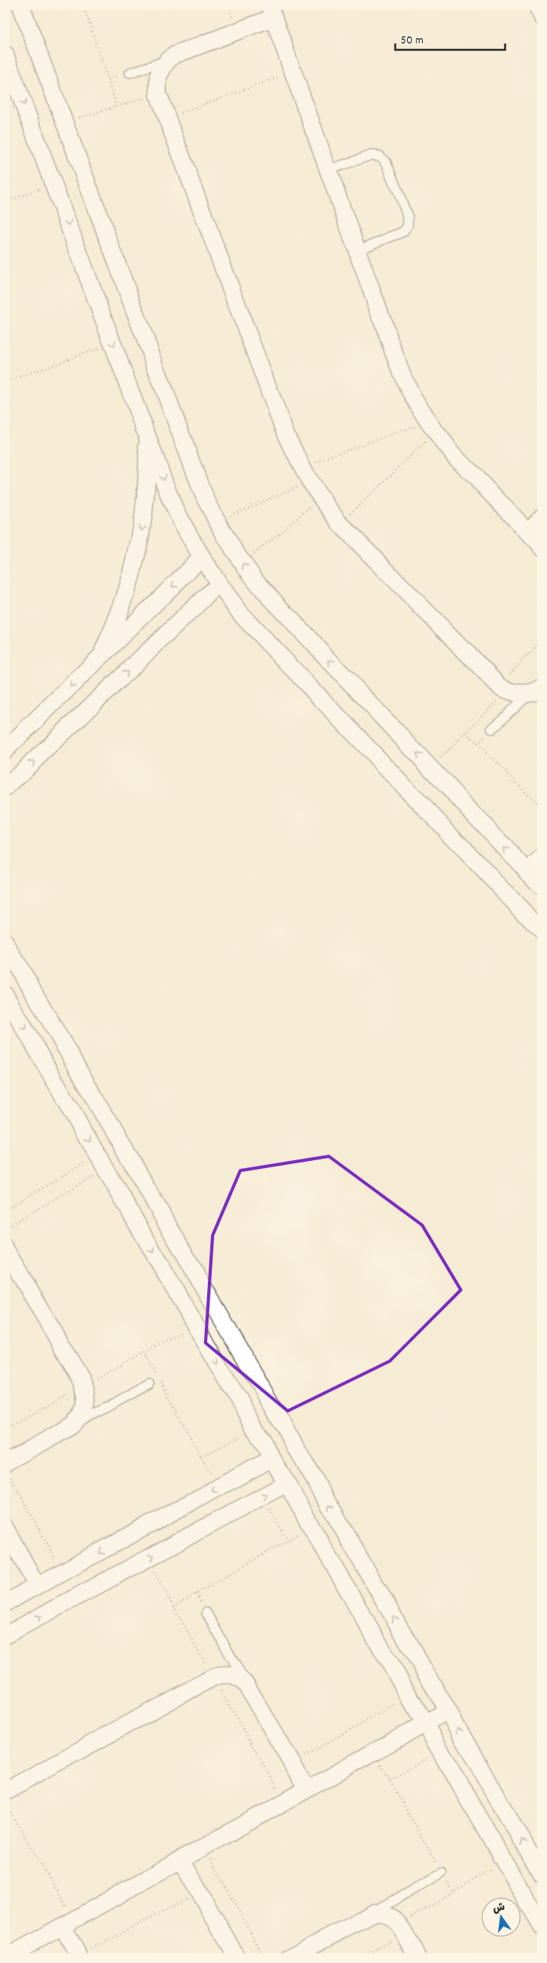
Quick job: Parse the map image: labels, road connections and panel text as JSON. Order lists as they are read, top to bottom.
{
  "scale_bar": "50 m",
  "north": "top"
}
